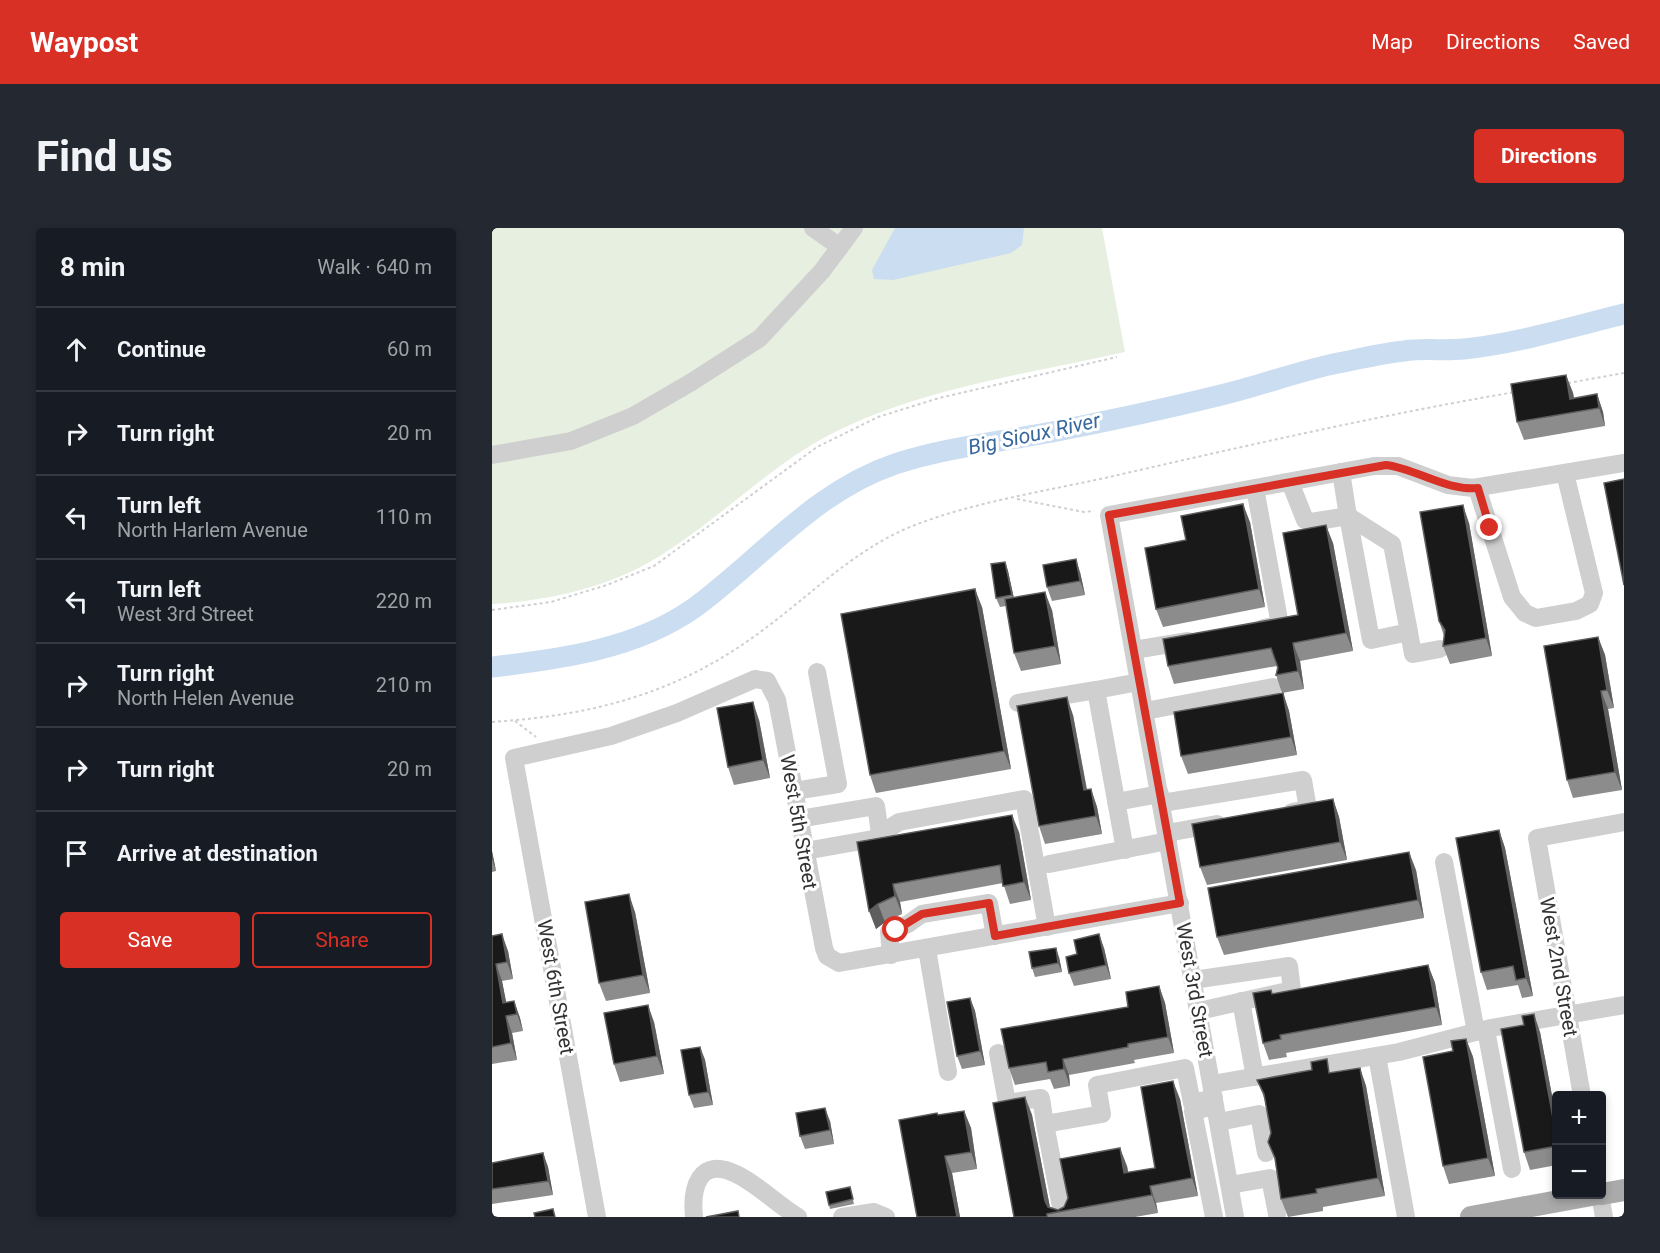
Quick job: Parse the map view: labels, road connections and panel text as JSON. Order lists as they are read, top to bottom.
{
  "streets": {
    "street": [
      "West 5th Street",
      "West 2nd Street",
      "West 6th Street",
      "West 3rd Street"
    ]
  },
  "crossings": [
    ["West 5th Street", "West 6th Street"]
  ],
  "water": ["Big Sioux River"],
  "page": {
    "header": "Waypost",
    "nav": ["Map", "Directions", "Saved"],
    "buttons": [
      "Directions",
      ["Save", "Share"]
    ],
    "title": "Find us",
    "heading": ["8 min", "Walk · 640 m"],
    "list": [
      ["Continue", "60 m"],
      ["Turn right", "20 m"],
      ["Turn left", "North Harlem Avenue", "110 m"],
      ["Turn left", "West 3rd Street", "220 m"],
      ["Turn right", "North Helen Avenue", "210 m"],
      ["Turn right", "20 m"],
      "Arrive at destination"
    ],
    "map_buttons": ["+", "−"]
  }
}
